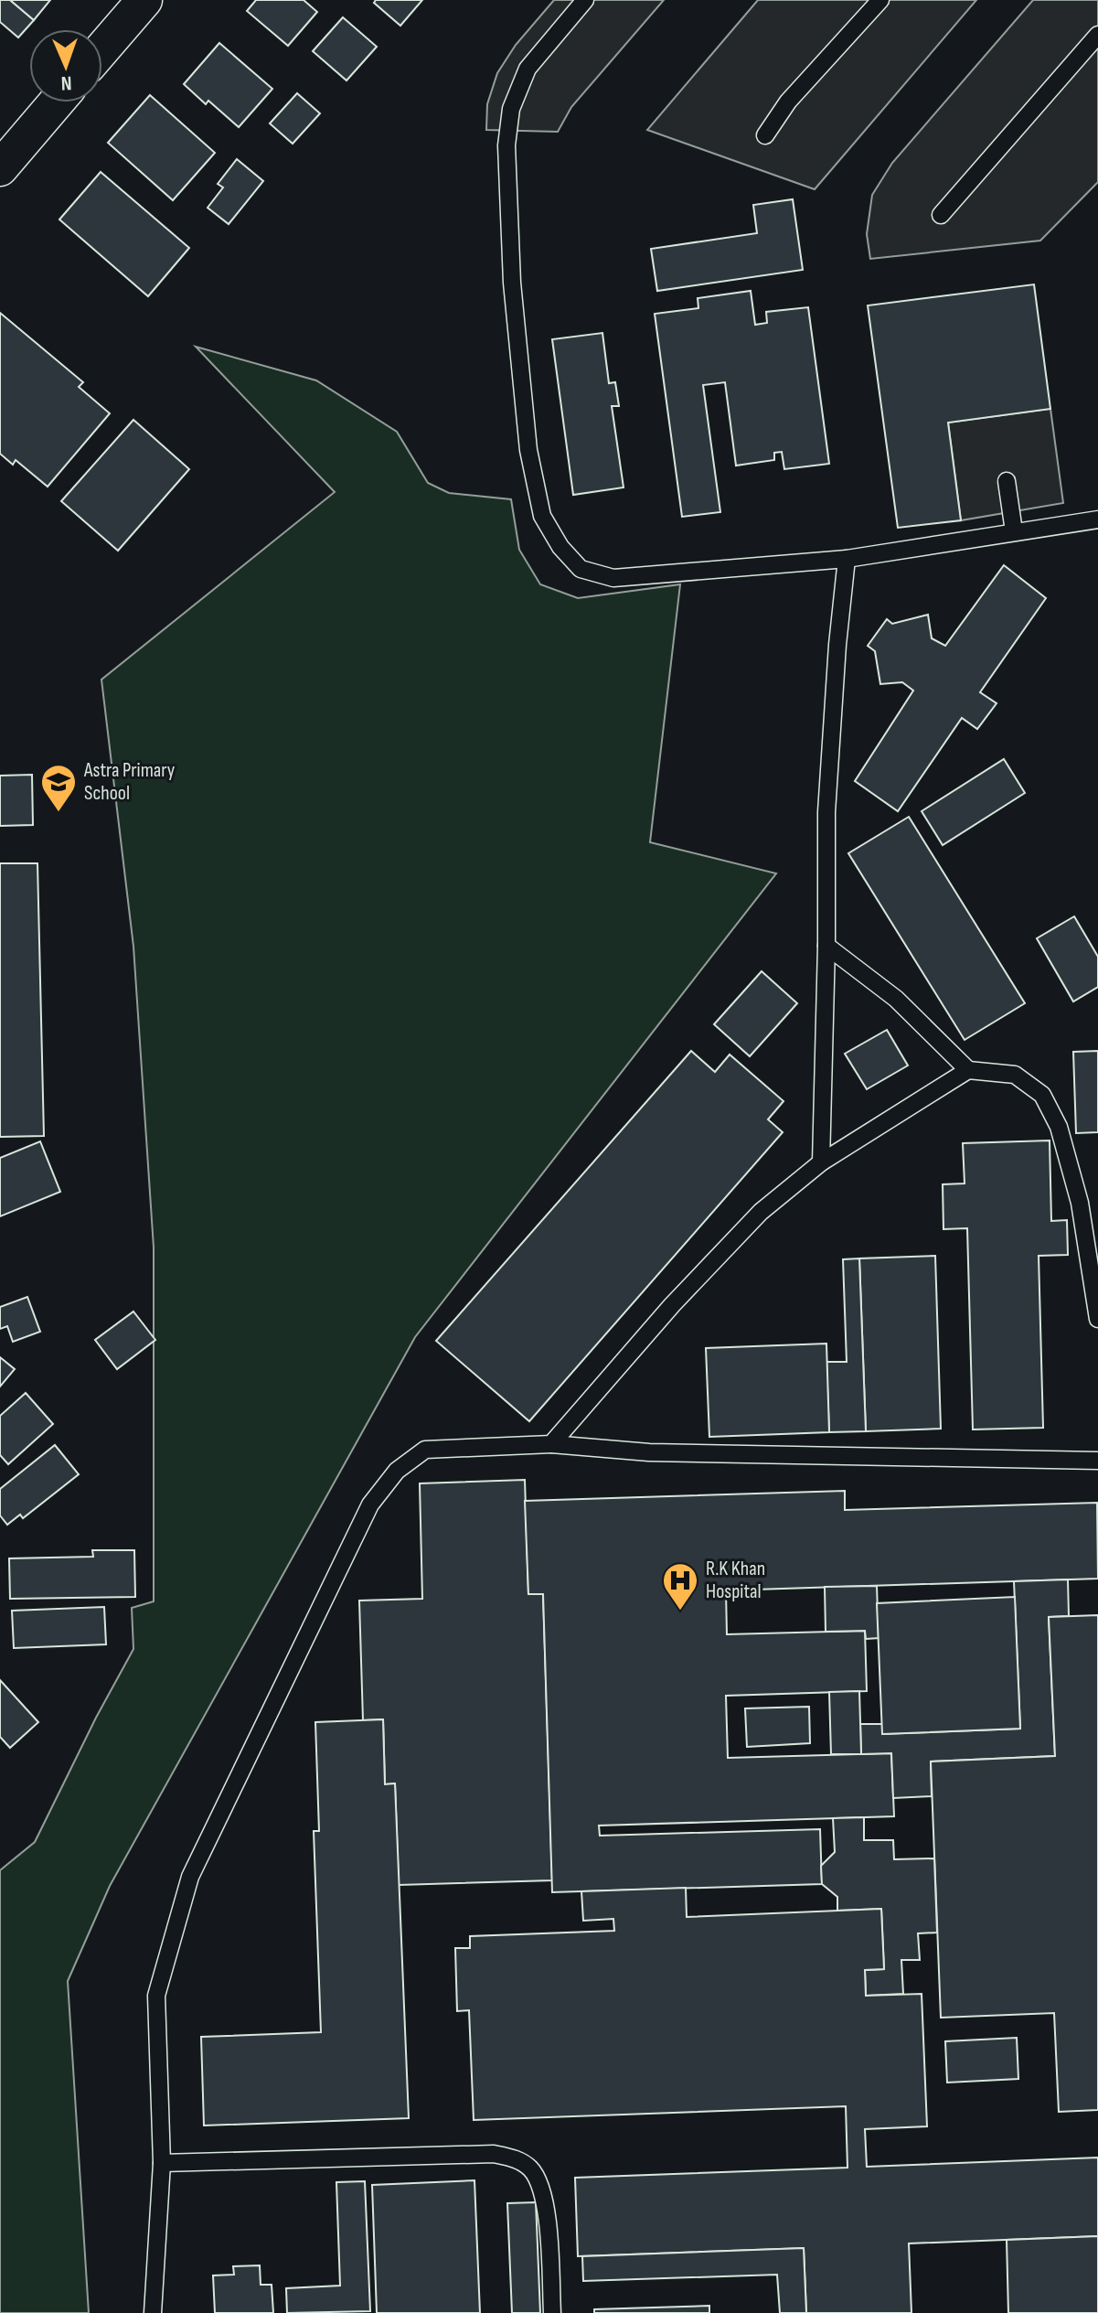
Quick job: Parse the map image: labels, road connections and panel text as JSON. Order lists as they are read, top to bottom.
{
  "places": {
    "school or university": ["Astra Primary School"],
    "hospital": ["R.K Khan Hospital"]
  },
  "north": "bottom"
}
